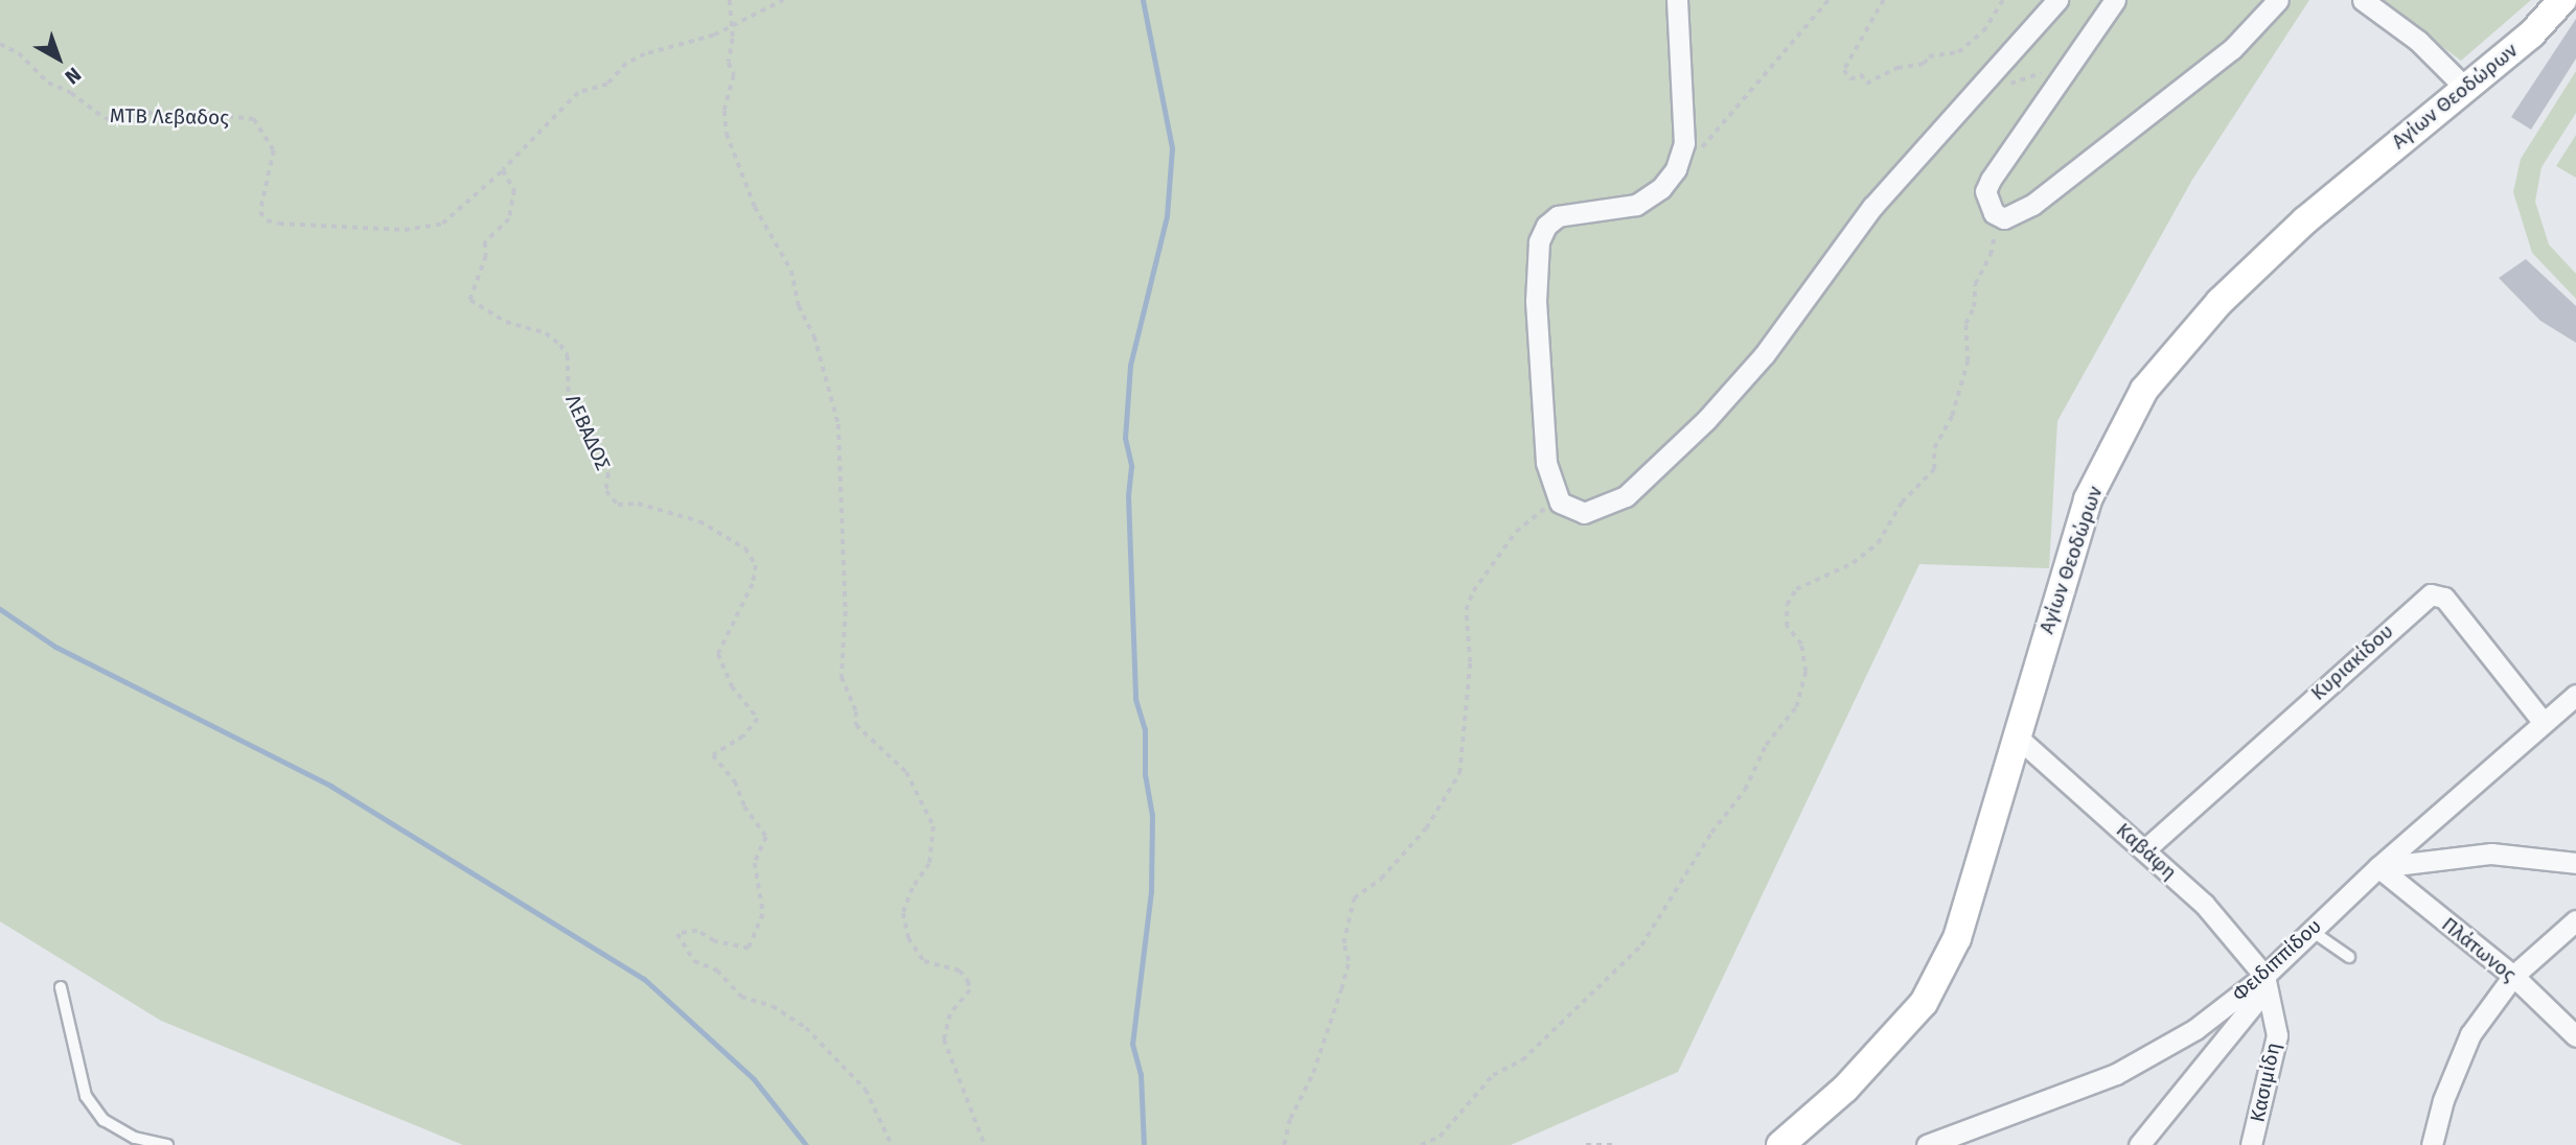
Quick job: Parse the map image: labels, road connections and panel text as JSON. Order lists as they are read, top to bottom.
{
  "streets": {
    "street": [
      "Αγίων Θεοδώρων",
      "Κυριακίδου",
      "Καβάφη",
      "Πλάτωνος",
      "Φειδιππίδου",
      "Κασιμίδη"
    ],
    "path": ["ΜΤΒ Λεβαδος", "ΛΕΒΑΔΟΣ"]
  },
  "crossings": [
    ["Αγίων Θεοδώρων", "Καβάφη"],
    ["ΜΤΒ Λεβαδος", "ΛΕΒΑΔΟΣ"],
    ["Κυριακίδου", "Καβάφη"],
    ["Κυριακίδου", "Φειδιππίδου"],
    ["Καβάφη", "Φειδιππίδου"],
    ["Καβάφη", "Κασιμίδη"],
    ["Πλάτωνος", "Φειδιππίδου"],
    ["Φειδιππίδου", "Κασιμίδη"]
  ],
  "north": "bottom right"
}
